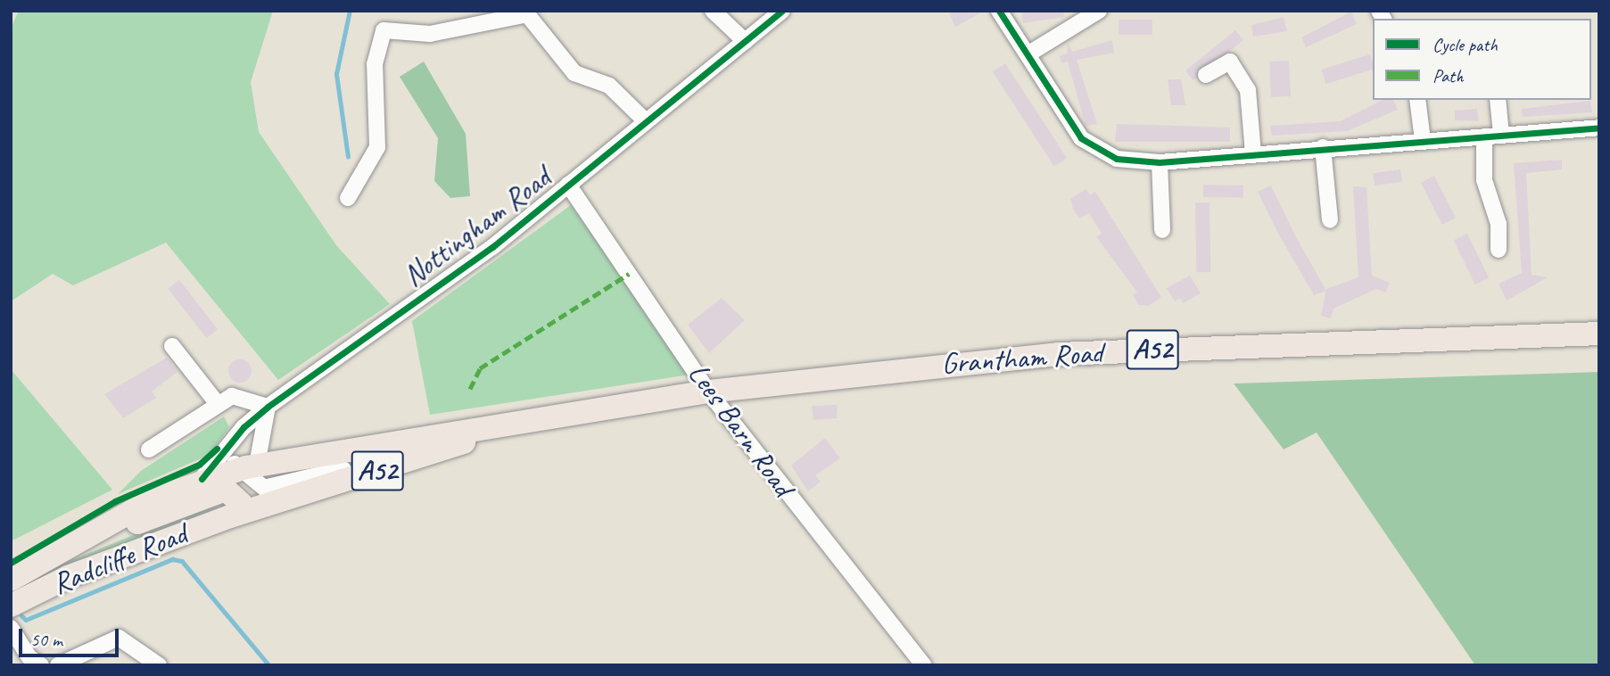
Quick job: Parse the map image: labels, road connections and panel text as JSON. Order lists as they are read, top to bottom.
{
  "streets": {
    "highway": ["A52", "Grantham Road", "Radcliffe Road"],
    "street": ["Nottingham Road", "Lees Barn Road"]
  },
  "crossings": [
    ["Nottingham Road", "A52"],
    ["Nottingham Road", "Grantham Road"],
    ["Nottingham Road", "Lees Barn Road"],
    ["Nottingham Road", "Radcliffe Road"],
    ["A52", "Grantham Road"],
    ["A52", "Radcliffe Road"],
    ["Grantham Road", "Lees Barn Road"],
    ["Grantham Road", "Radcliffe Road"]
  ],
  "legend": ["Cycle path", "Path"],
  "scale_bar": "50 m"
}
